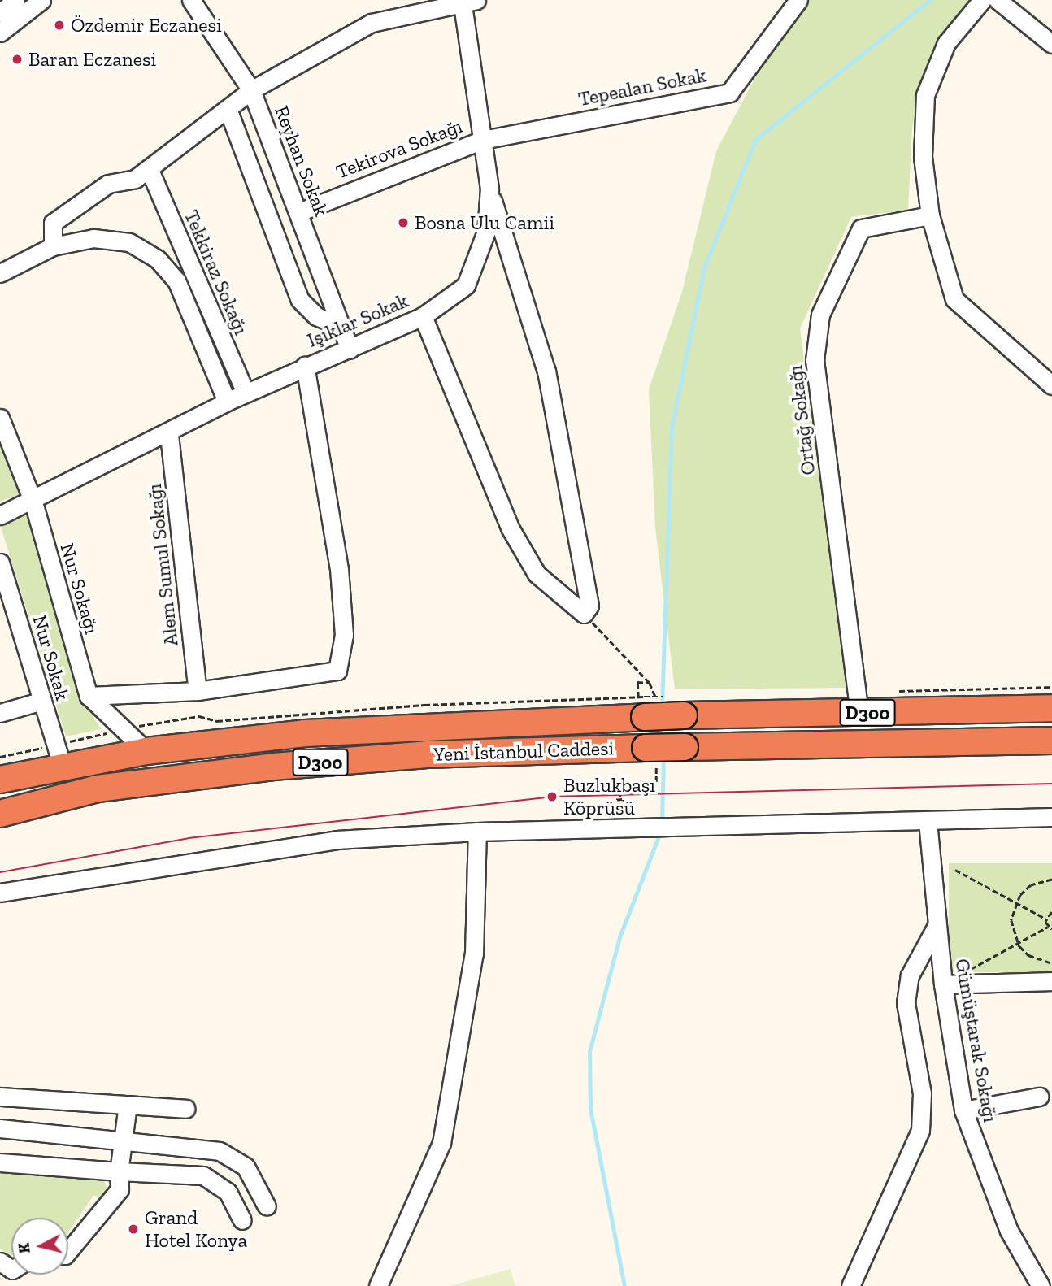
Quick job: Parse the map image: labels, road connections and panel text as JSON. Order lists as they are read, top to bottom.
{
  "streets": {
    "highway": ["D300", "Yeni İstanbul Caddesi"],
    "street": [
      "Tepealan Sokak",
      "Tekirova Sokağı",
      "Reyhan Sokak",
      "Tekkiraz Sokağı",
      "Işıklar Sokak",
      "Ortağ Sokağı",
      "Alem Sumul Sokağı",
      "Nur Sokağı",
      "Nur Sokak",
      "Gümüştarak Sokağı"
    ]
  },
  "crossings": [
    ["Tepealan Sokak", "Tekirova Sokağı"],
    ["Tepealan Sokak", "Işıklar Sokak"],
    ["Tekirova Sokağı", "Reyhan Sokak"],
    ["Tekirova Sokağı", "Işıklar Sokak"],
    ["Reyhan Sokak", "Işıklar Sokak"],
    ["Tekkiraz Sokağı", "Işıklar Sokak"],
    ["Işıklar Sokak", "Alem Sumul Sokağı"],
    ["Işıklar Sokak", "Nur Sokağı"],
    ["Ortağ Sokağı", "Yeni İstanbul Caddesi"],
    ["Nur Sokak", "Yeni İstanbul Caddesi"]
  ],
  "places": [
    "Özdemir Eczanesi",
    "Baran Eczanesi",
    "Bosna Ulu Camii",
    "Buzlukbaşı Köprüsü",
    "Grand Hotel Konya"
  ],
  "north": "left"
}
